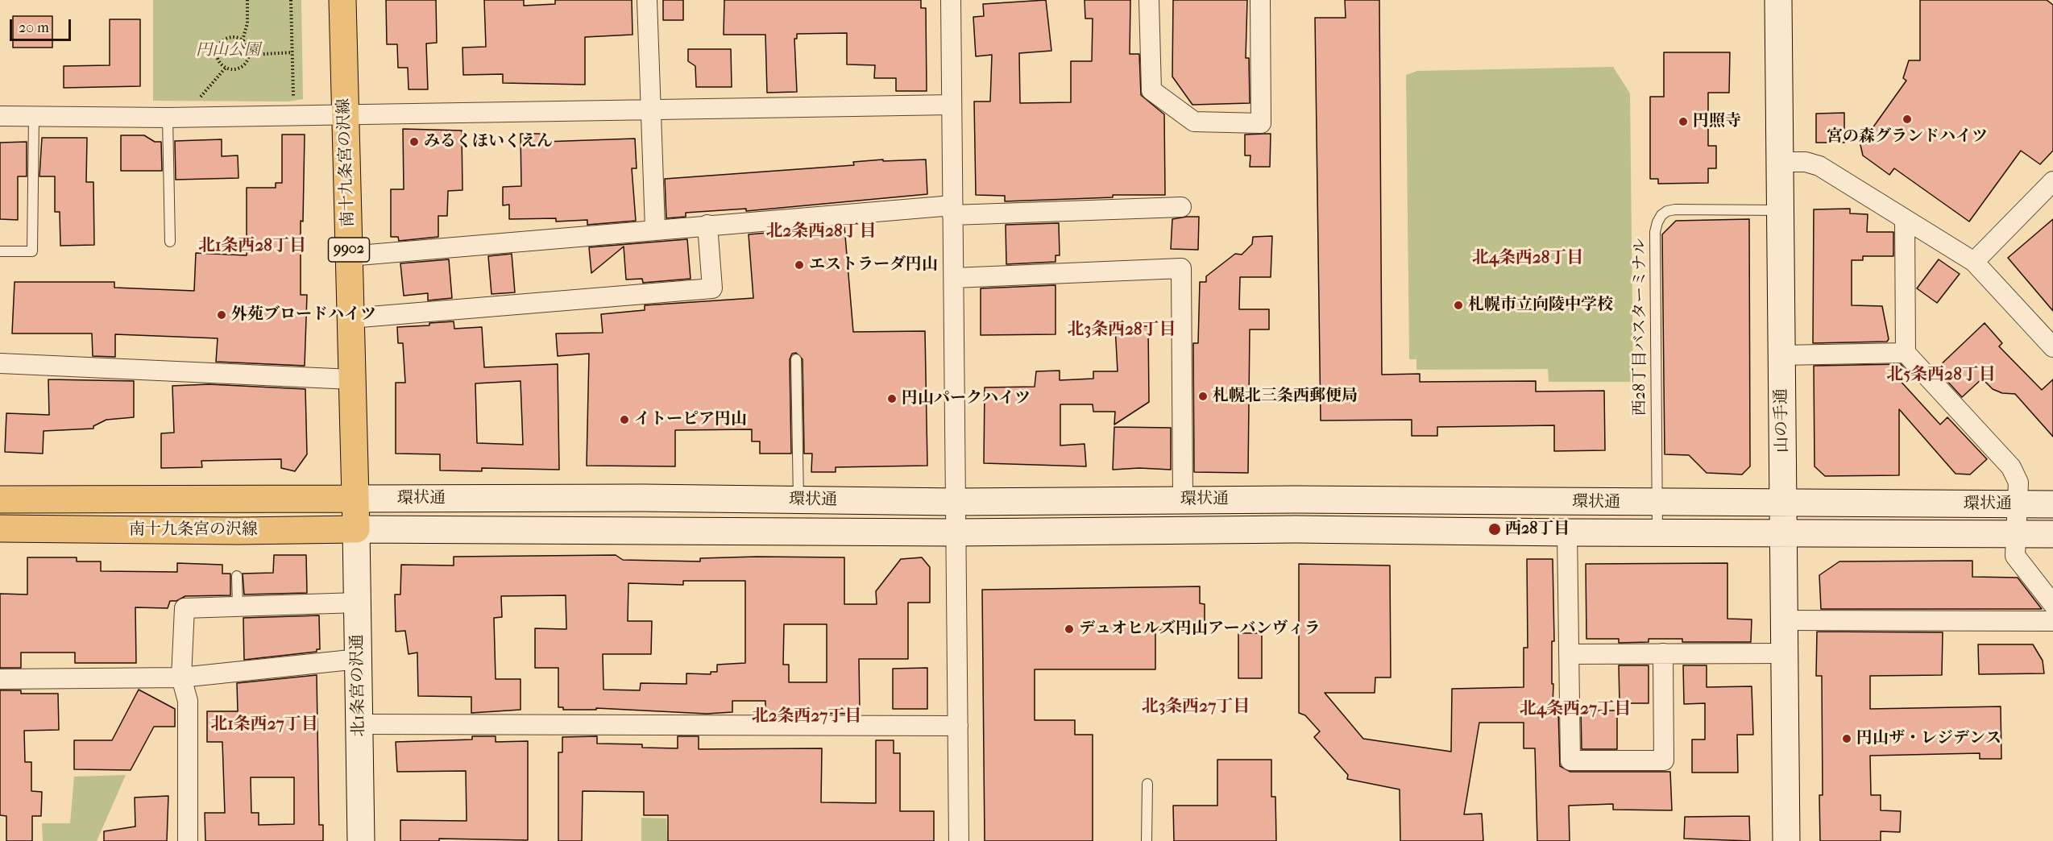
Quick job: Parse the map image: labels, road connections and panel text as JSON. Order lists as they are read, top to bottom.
{
  "streets": {
    "main road": ["南十九条宮の沢線", "9902"],
    "street": ["山の手通", "環状通", "北1条宮の沢通"],
    "lane": ["西28丁目バスターミナル"]
  },
  "crossings": [
    ["南十九条宮の沢線", "環状通"],
    ["南十九条宮の沢線", "北1条宮の沢通"],
    ["西28丁目バスターミナル", "山の手通"],
    ["西28丁目バスターミナル", "環状通"],
    ["山の手通", "環状通"],
    ["環状通", "北1条宮の沢通"]
  ],
  "districts": [
    "北2条西28丁目",
    "北1条西28丁目",
    "北4条西28丁目",
    "北3条西28丁目",
    "北5条西28丁目",
    "北3条西27丁目",
    "北4条西27丁目",
    "北2条西27丁目",
    "北1条西27丁目"
  ],
  "parks": ["円山公園"],
  "places": [
    "宮の森グランドハイツ",
    "円照寺",
    "みるくほいくえん",
    "エストラーダ円山",
    "札幌市立向陵中学校",
    "外苑ブロードハイツ",
    "札幌北三条西郵便局",
    "円山パークハイツ",
    "イトーピア円山",
    "西28丁目",
    "デュオヒルズ円山アーバンヴィラ",
    "円山ザ・レジデンス"
  ],
  "scale_bar": "20 m"
}
